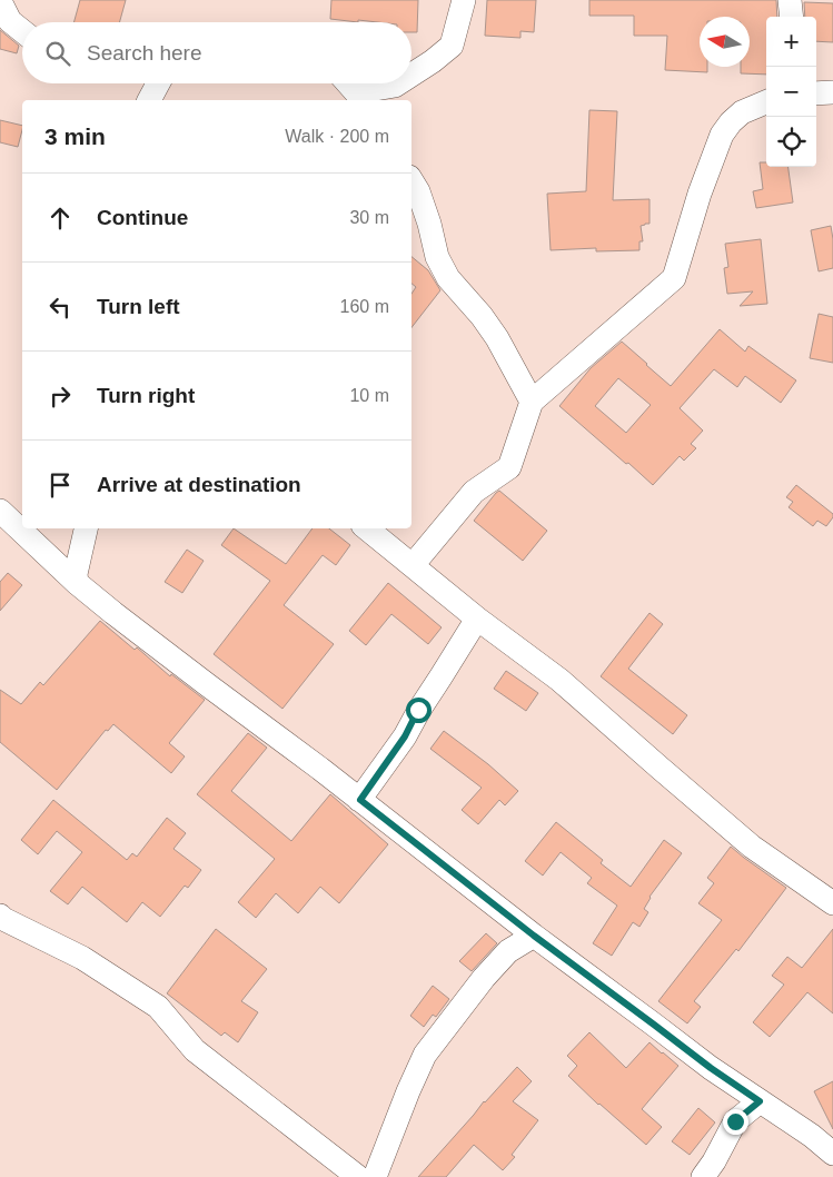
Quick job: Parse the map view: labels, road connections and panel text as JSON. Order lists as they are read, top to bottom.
{
  "north": "left",
  "page": {
    "map_buttons": ["+", "−"],
    "search": "Search here",
    "heading": ["3 min", "Walk · 200 m"],
    "list": [
      ["Continue", "30 m"],
      ["Turn left", "160 m"],
      ["Turn right", "10 m"],
      "Arrive at destination"
    ]
  }
}
